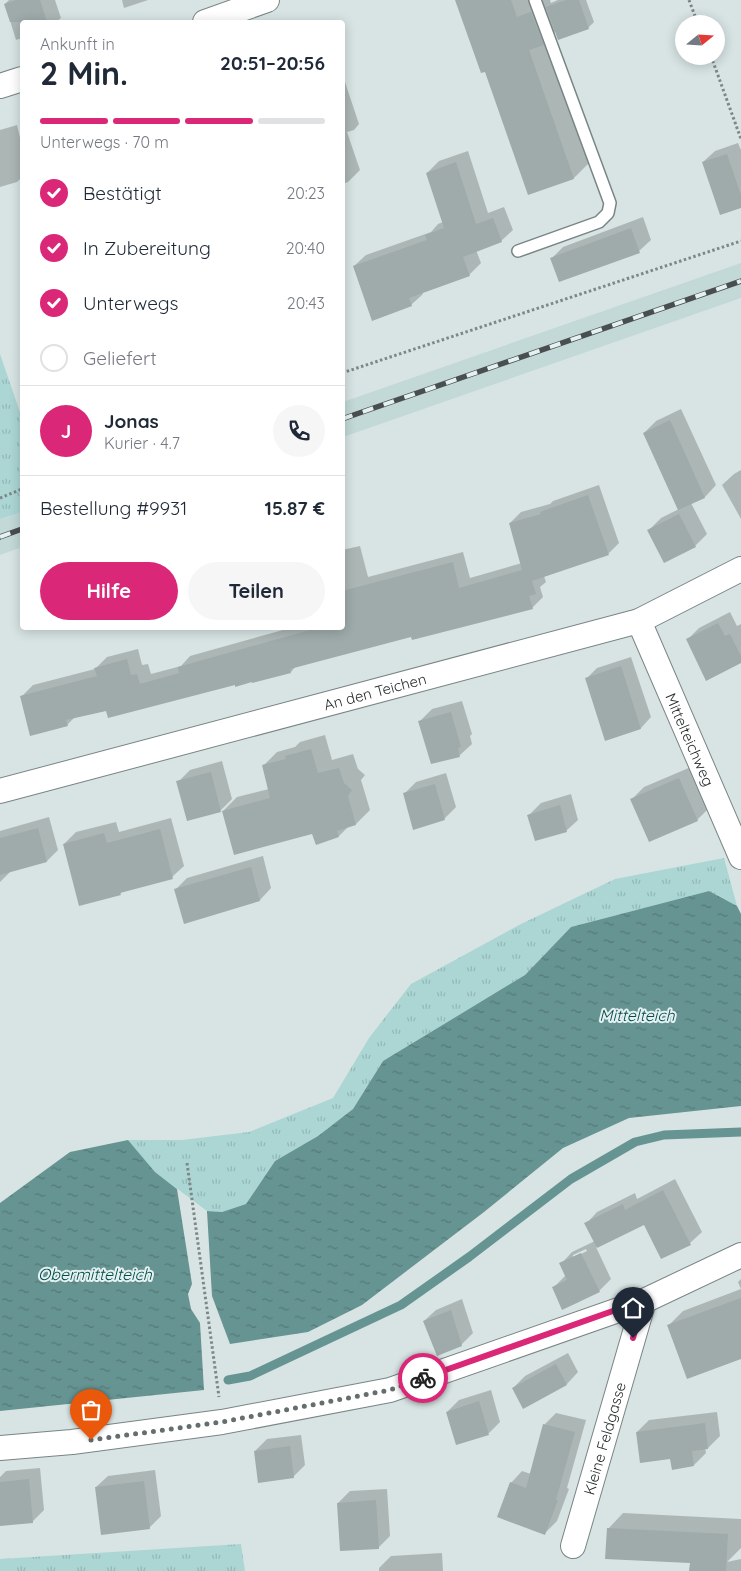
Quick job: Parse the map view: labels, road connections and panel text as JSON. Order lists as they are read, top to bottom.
{
  "streets": {
    "street": ["An den Teichen", "Mittelteichweg", "Kleine Feldgasse"]
  },
  "crossings": [
    ["An den Teichen", "Mittelteichweg"]
  ],
  "water": ["Mittelteich", "Obermittelteich"],
  "north": "right",
  "page": {
    "heading": ["2 Min.", "Ankunft in", "20:51–20:56"],
    "panel": [
      "Jonas",
      "Kurier · 4.7",
      "Bestellung #9931",
      "15.87 €"
    ],
    "bar": "Unterwegs · 70 m",
    "list": [
      ["Bestätigt", "20:23"],
      ["In Zubereitung", "20:40"],
      ["Unterwegs", "20:43"],
      "Geliefert"
    ],
    "round": "J",
    "buttons": ["Hilfe", "Teilen"]
  }
}
